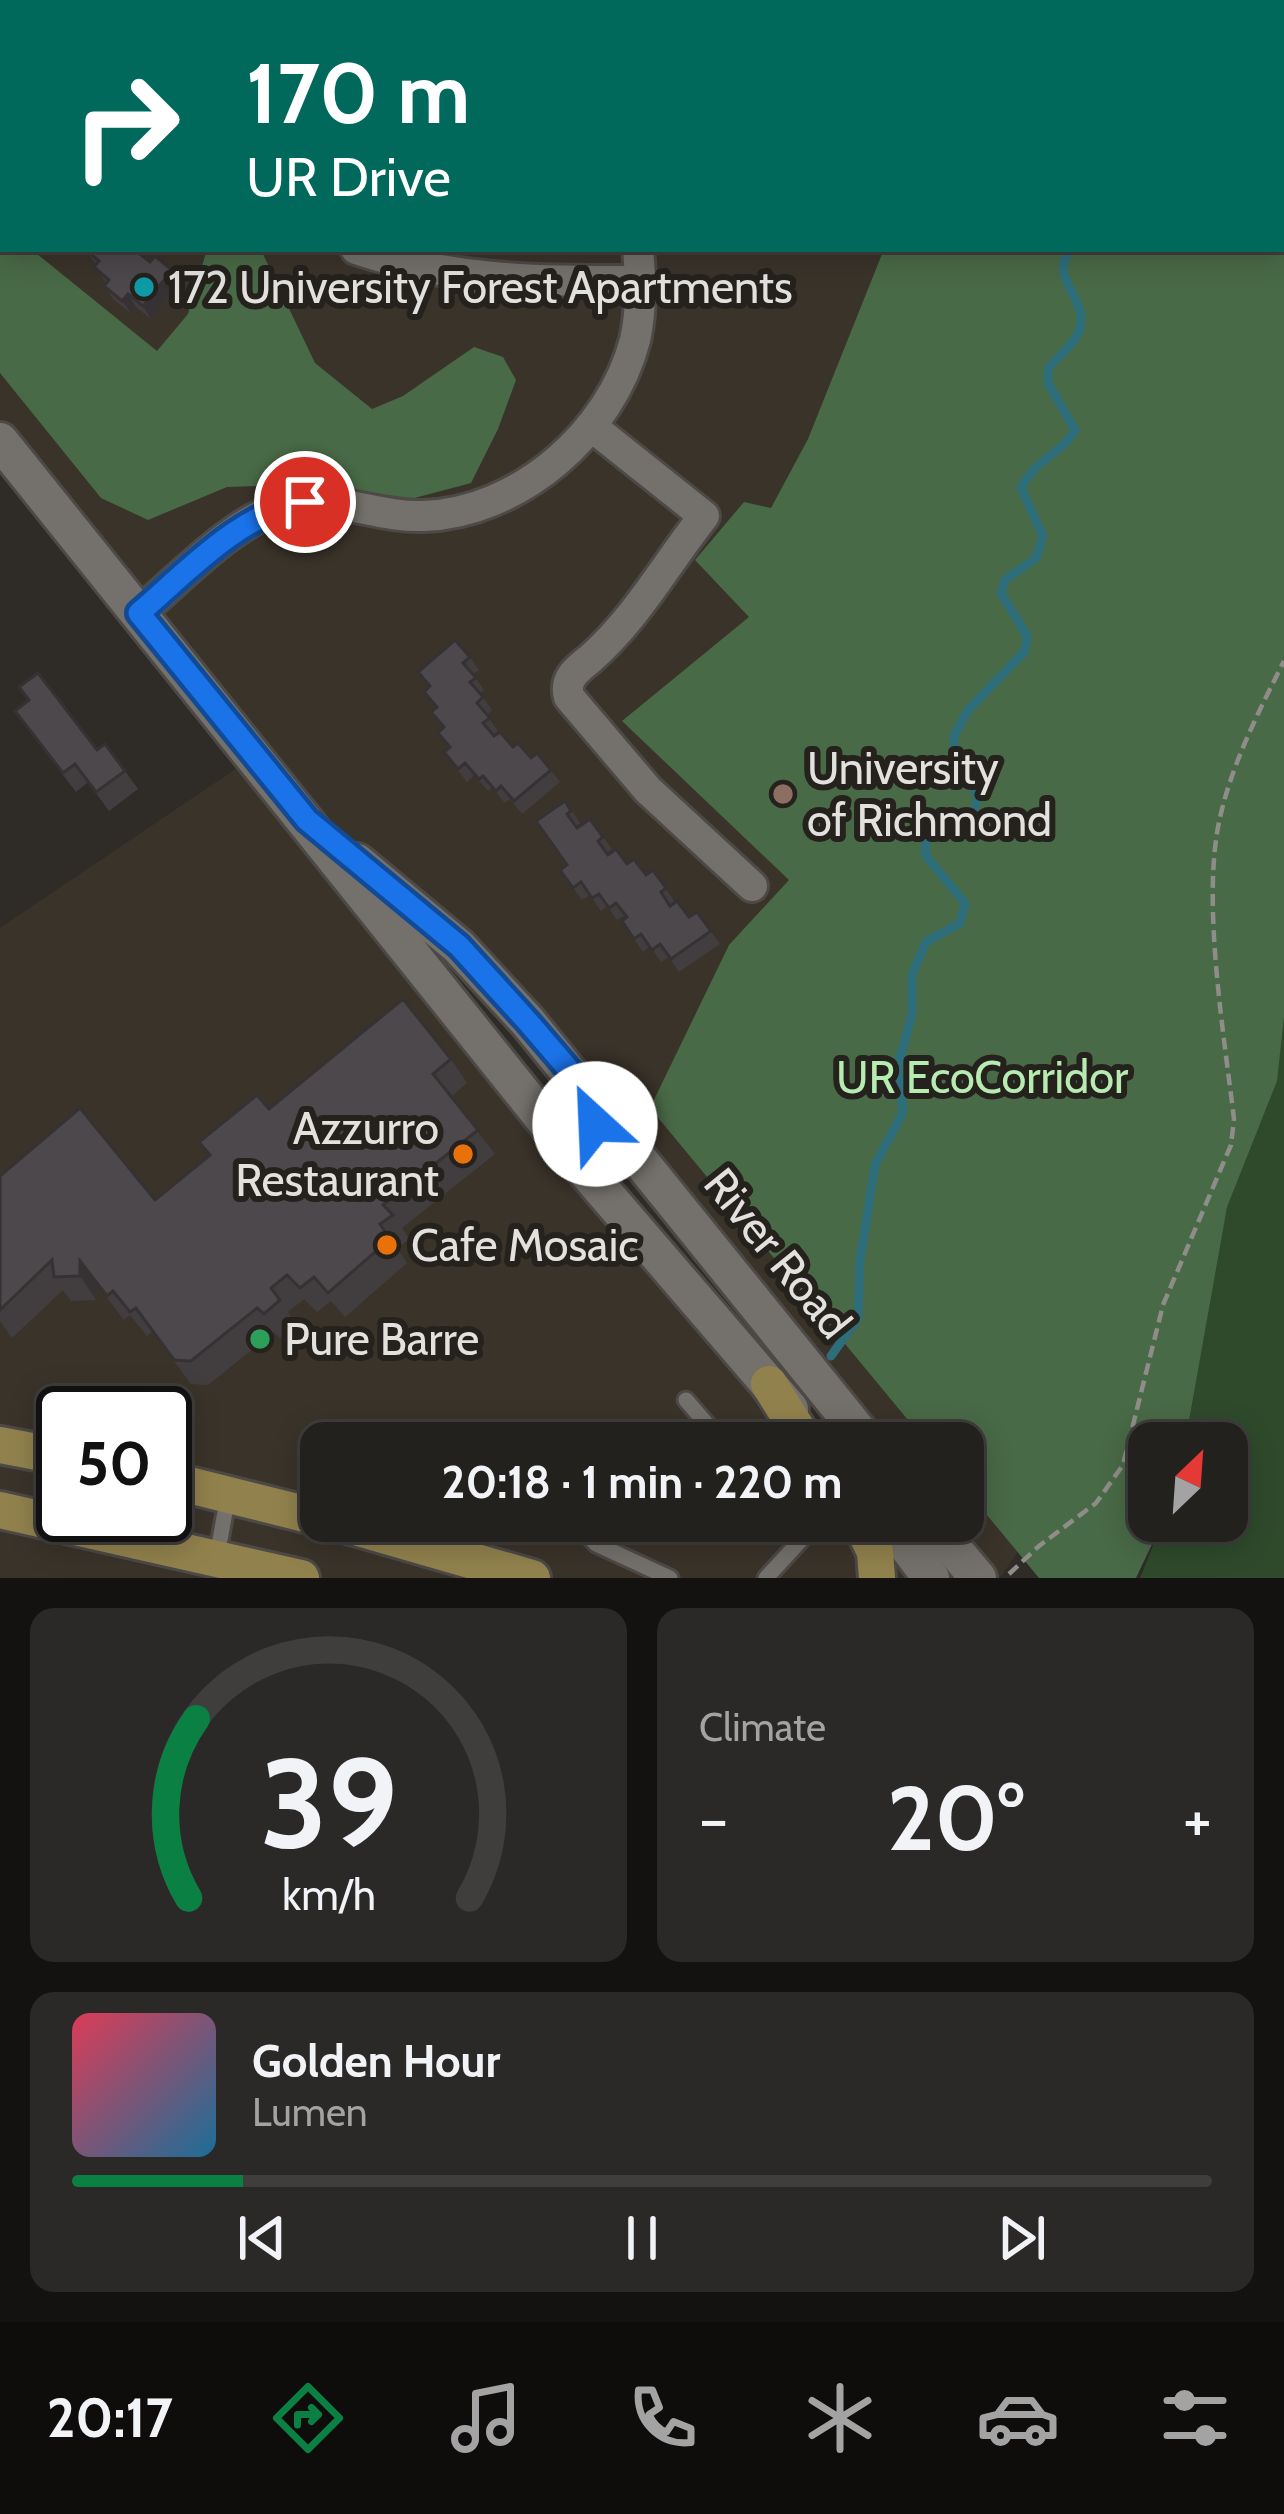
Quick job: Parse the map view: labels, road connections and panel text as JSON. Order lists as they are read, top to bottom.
{
  "streets": {
    "main road": ["River Road"]
  },
  "parks": ["UR EcoCorridor"],
  "places": [
    "172 University Forest Apartments",
    "University of Richmond",
    "Azzurro Restaurant",
    "Cafe Mosaic",
    "Pure Barre"
  ],
  "north": "top right",
  "page": {
    "turn": ["170 m", "UR Drive"],
    "limit": "50",
    "trip": "20:18 · 1 min · 220 m",
    "tile": "Climate",
    "heat": ["−", "20°", "+"],
    "song": ["Golden Hour", "Lumen"],
    "tabs": "20:17",
    "gauge": ["39", "km/h"]
  }
}
